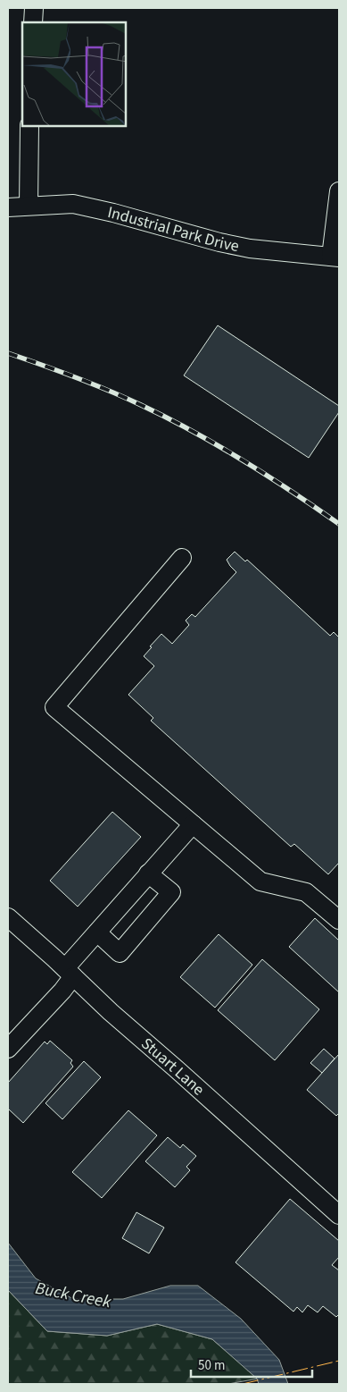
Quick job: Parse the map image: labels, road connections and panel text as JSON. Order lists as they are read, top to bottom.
{
  "streets": {
    "street": ["Industrial Park Drive", "Stuart Lane"]
  },
  "water": ["Buck Creek"],
  "scale_bar": "50 m"
}
